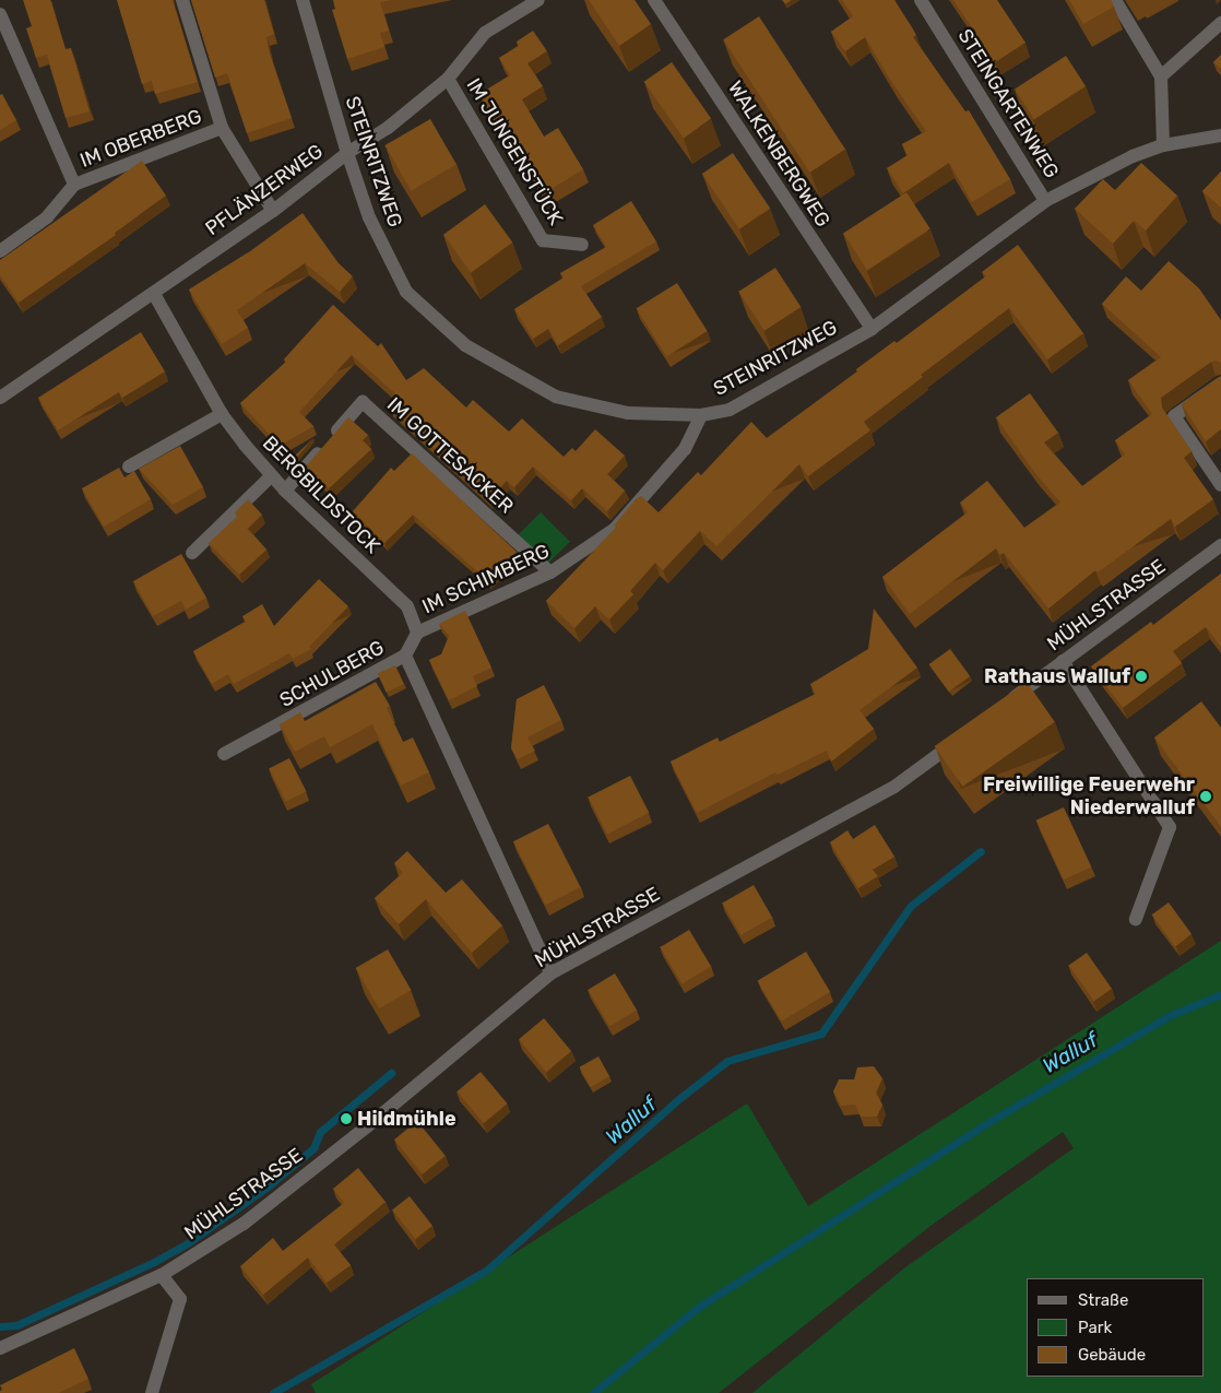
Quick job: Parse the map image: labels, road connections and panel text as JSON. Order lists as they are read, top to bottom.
{
  "streets": {
    "street": [
      "STEINGARTENWEG",
      "IM OBERBERG",
      "IM JUNGENSTÜCK",
      "WALKENBERGWEG",
      "STEINRITZWEG",
      "PFLÄNZERWEG",
      "IM GOTTESACKER",
      "BERGBILDSTOCK",
      "IM SCHIMBERG",
      "MÜHLSTRASSE",
      "SCHULBERG"
    ]
  },
  "crossings": [
    ["STEINGARTENWEG", "STEINRITZWEG"],
    ["IM OBERBERG", "PFLÄNZERWEG"],
    ["IM JUNGENSTÜCK", "PFLÄNZERWEG"],
    ["WALKENBERGWEG", "STEINRITZWEG"],
    ["STEINRITZWEG", "PFLÄNZERWEG"],
    ["STEINRITZWEG", "IM SCHIMBERG"],
    ["PFLÄNZERWEG", "BERGBILDSTOCK"],
    ["IM GOTTESACKER", "BERGBILDSTOCK"],
    ["IM GOTTESACKER", "IM SCHIMBERG"],
    ["BERGBILDSTOCK", "IM SCHIMBERG"],
    ["BERGBILDSTOCK", "SCHULBERG"],
    ["IM SCHIMBERG", "SCHULBERG"]
  ],
  "water": ["Walluf"],
  "places": ["Rathaus Walluf", "Freiwillige Feuerwehr Niederwalluf", "Hildmühle"],
  "legend": ["Straße", "Park", "Gebäude"]
}
